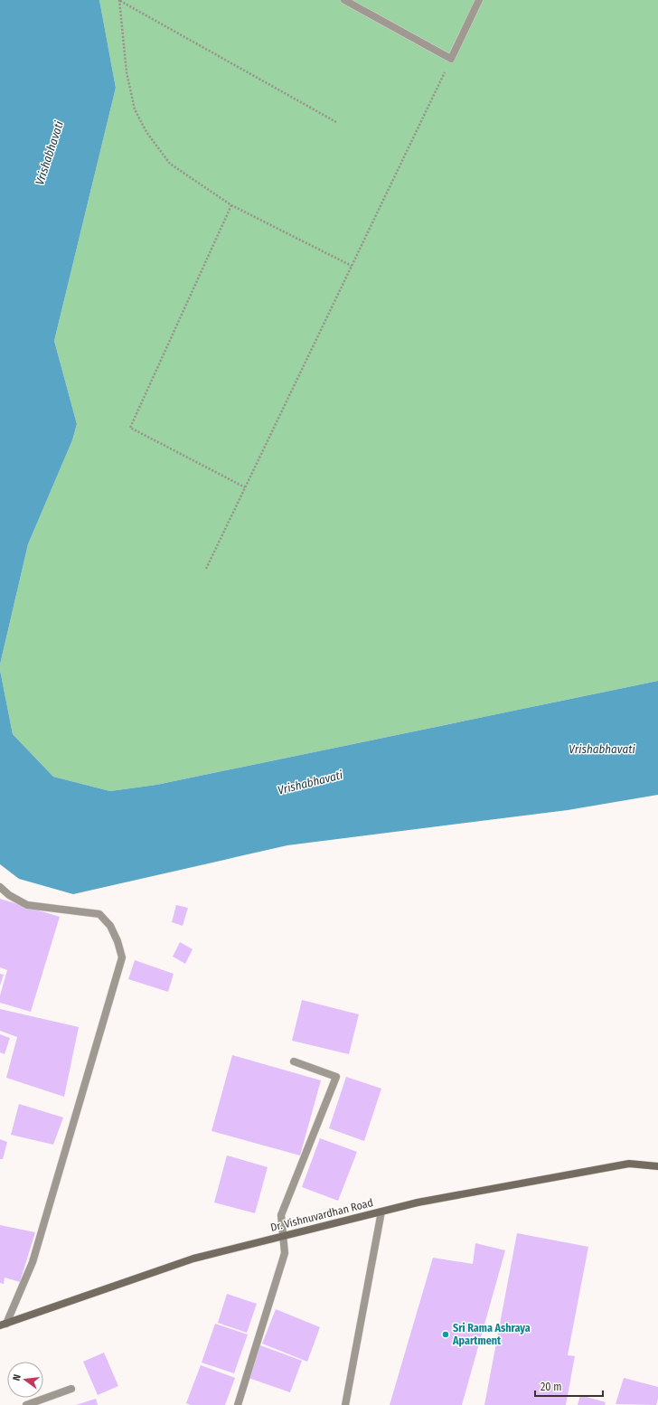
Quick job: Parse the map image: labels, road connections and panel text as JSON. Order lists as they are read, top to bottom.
{
  "streets": {
    "main road": ["Dr. Vishnuvardhan Road"]
  },
  "water": ["Vrishabhavati"],
  "places": ["Sri Rama Ashraya Apartment"],
  "scale_bar": "20 m",
  "north": "left"
}
